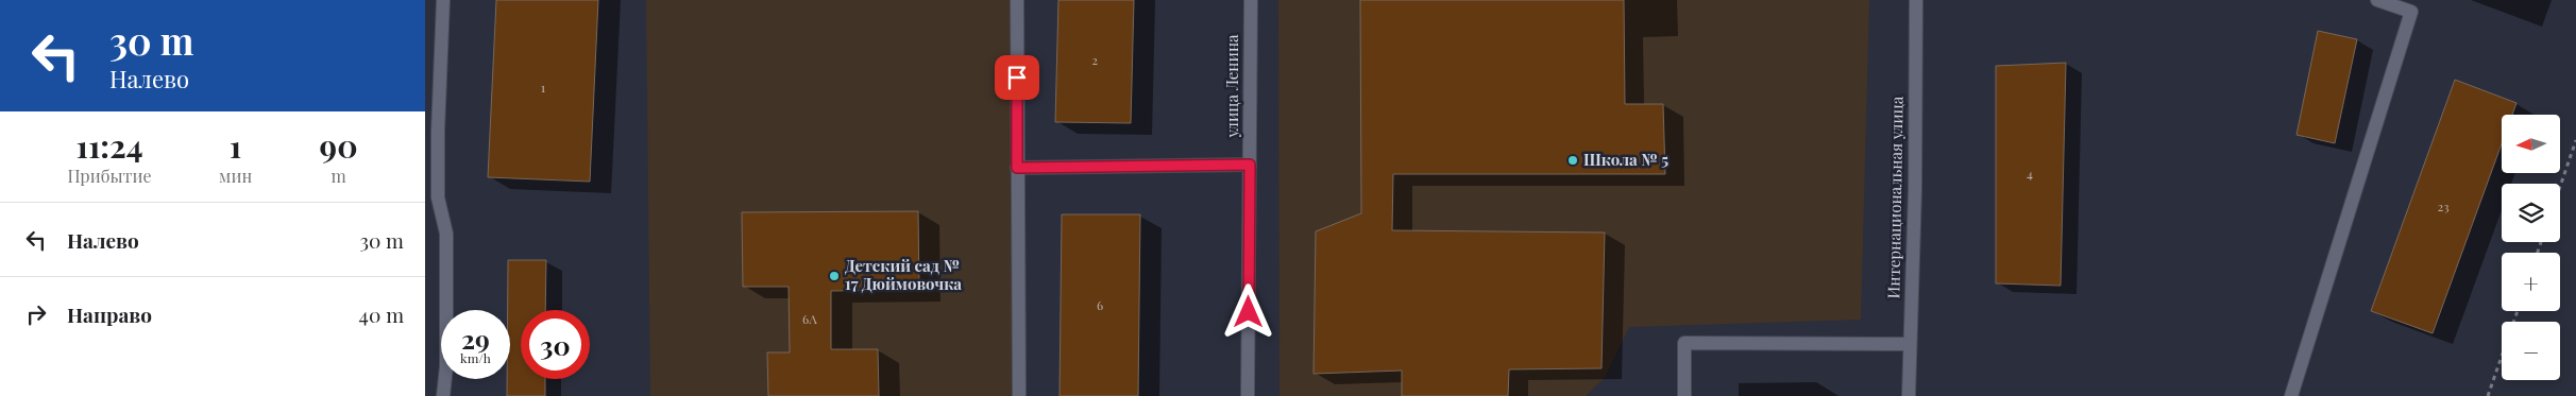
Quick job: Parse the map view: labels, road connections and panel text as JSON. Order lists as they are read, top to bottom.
{
  "streets": {
    "street": ["улица Ленина", "Интернациональная улица"]
  },
  "places": ["Школа № 5", "Детский сад № 17 Дюймовочка"],
  "house_numbers": [
    "2",
    "1",
    "4",
    "23",
    "6",
    "6А"
  ],
  "north": "left",
  "page": {
    "turn": ["30 m", "Налево"],
    "eta": [
      "11:24",
      "Прибытие",
      "1",
      "мин",
      "90",
      "m"
    ],
    "map_buttons": ["+", "−"],
    "list": [
      {
        "name": "Налево",
        "value": "30 m"
      },
      {
        "name": "Направо",
        "value": "40 m"
      }
    ],
    "speed": "29 km/h",
    "limit": "30"
  }
}
